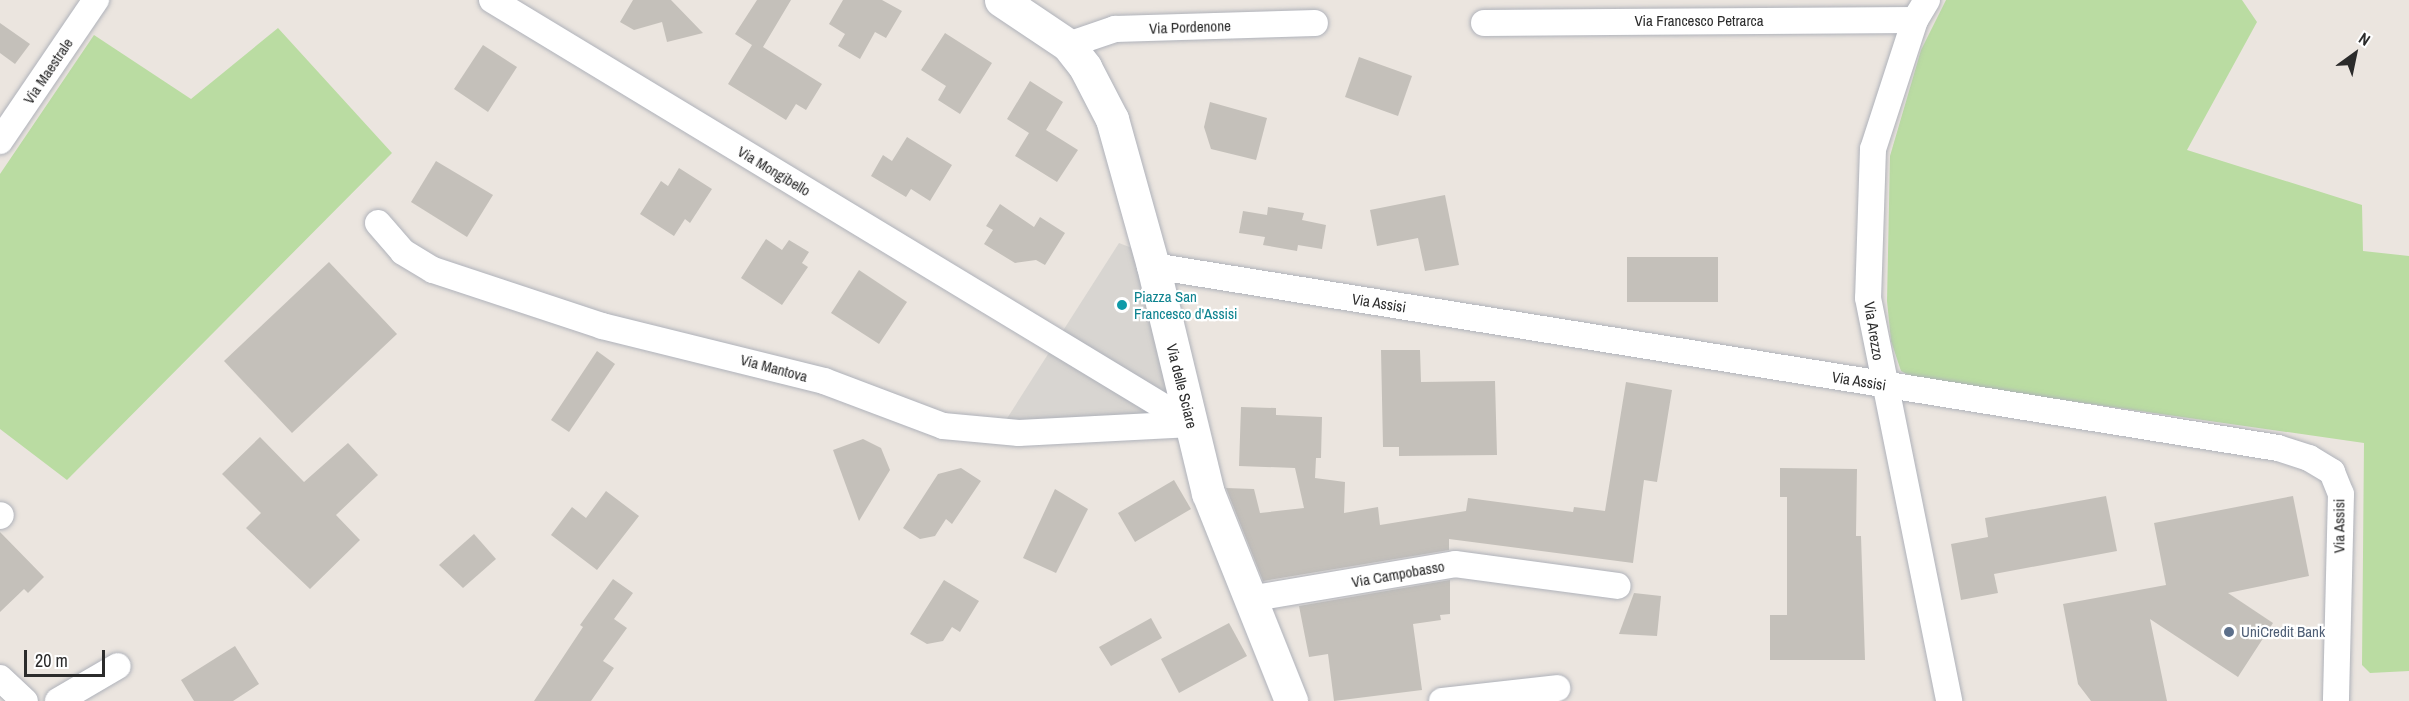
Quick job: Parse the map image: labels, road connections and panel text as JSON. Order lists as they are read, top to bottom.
{
  "streets": {
    "street": [
      "Via Francesco Petrarca",
      "Via Pordenone",
      "Via Maestrale",
      "Via Mongibello",
      "Via Assisi",
      "Via Arezzo",
      "Via Mantova",
      "Via delle Sciare",
      "Via Campobasso"
    ]
  },
  "crossings": [
    ["Via Francesco Petrarca", "Via Arezzo"],
    ["Via Pordenone", "Via delle Sciare"],
    ["Via Mongibello", "Via Mantova"],
    ["Via Mongibello", "Via delle Sciare"],
    ["Via Assisi", "Via Arezzo"],
    ["Via Assisi", "Via delle Sciare"],
    ["Via Mantova", "Via delle Sciare"],
    ["Via delle Sciare", "Via Campobasso"]
  ],
  "places": ["Piazza San Francesco d'Assisi", "UniCredit Bank"],
  "scale_bar": "20 m",
  "north": "top right"
}
